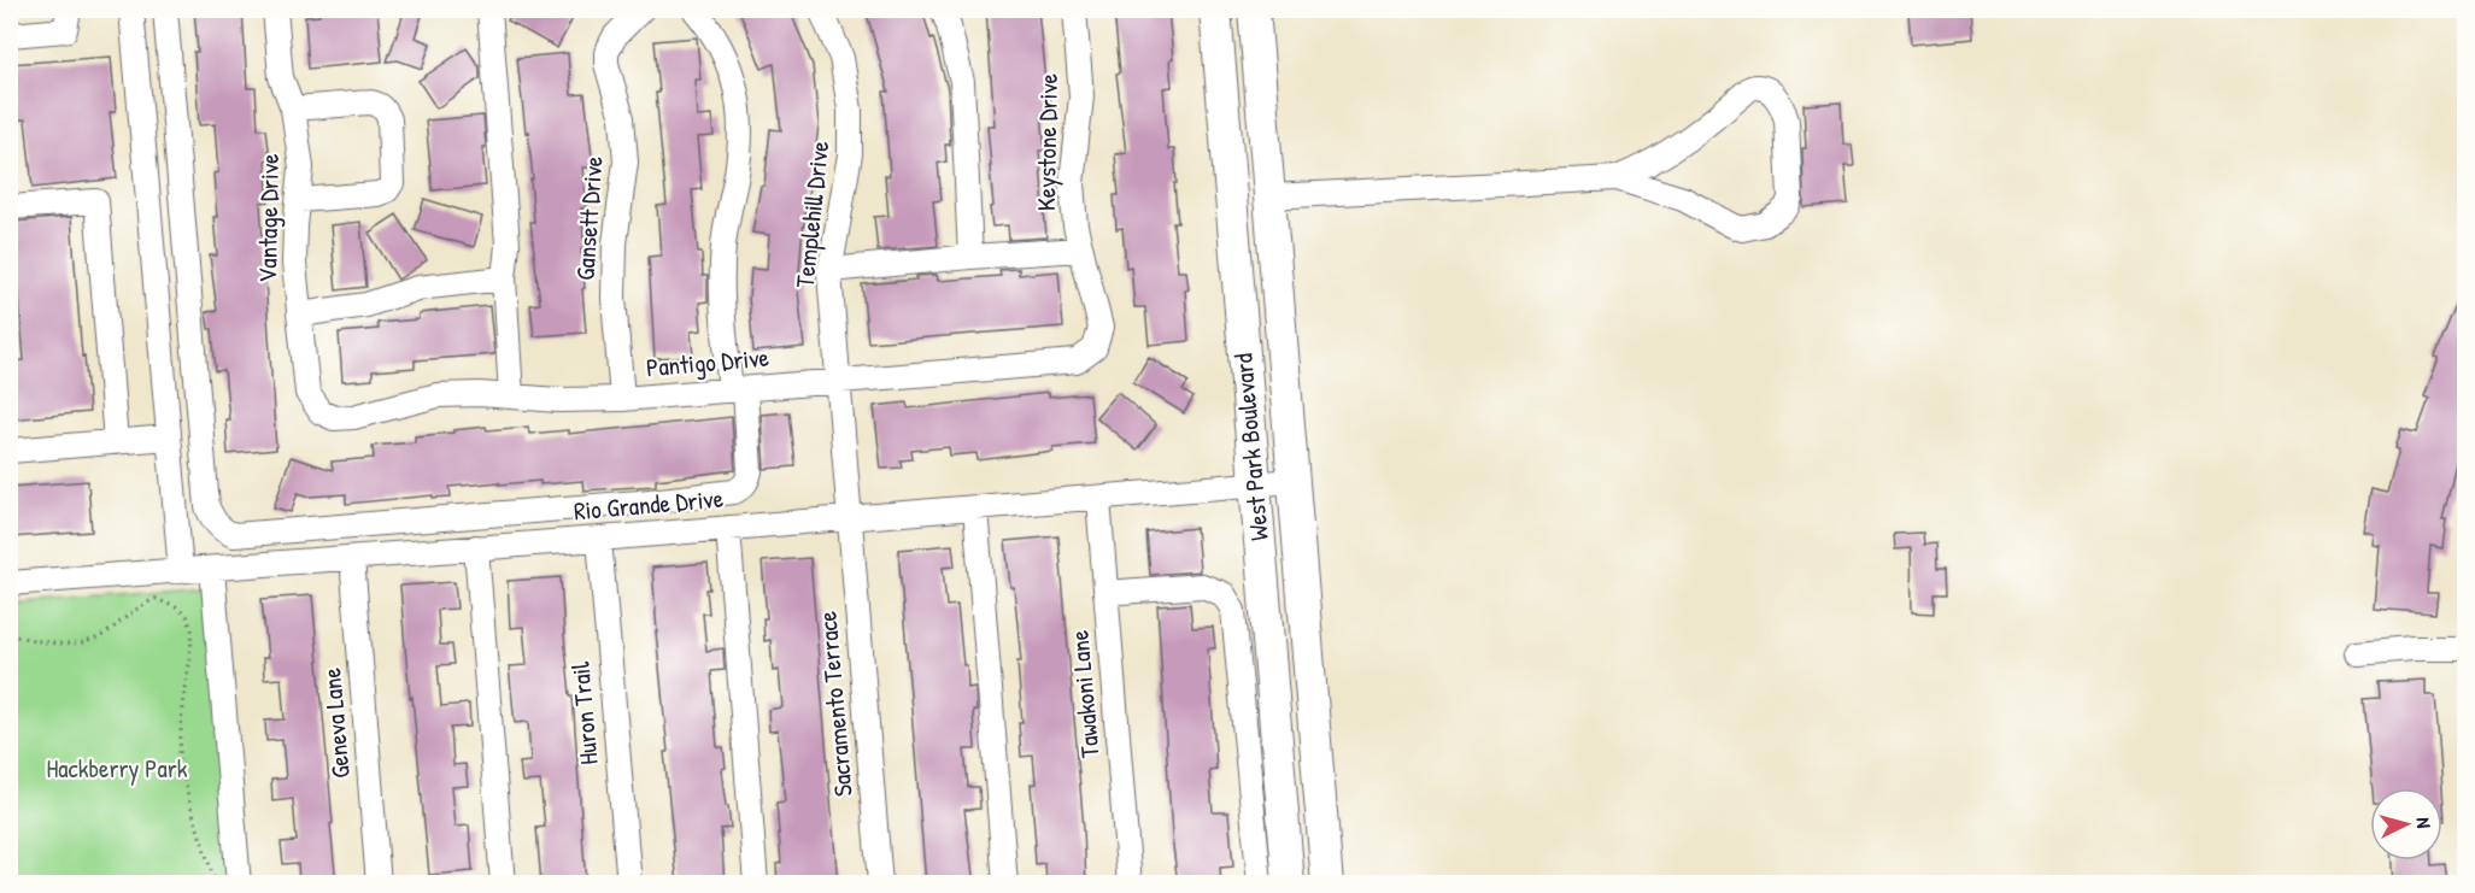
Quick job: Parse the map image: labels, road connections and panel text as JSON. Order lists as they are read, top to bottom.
{
  "streets": {
    "main road": ["West Park Boulevard"],
    "street": [
      "Keystone Drive",
      "Templehill Drive",
      "Vantage Drive",
      "Gansett Drive",
      "Pantigo Drive",
      "Rio Grande Drive",
      "Tawakoni Lane",
      "Sacramento Terrace",
      "Huron Trail",
      "Geneva Lane"
    ]
  },
  "crossings": [
    ["Keystone Drive", "Pantigo Drive"],
    ["Templehill Drive", "Pantigo Drive"],
    ["Templehill Drive", "Rio Grande Drive"],
    ["Templehill Drive", "Sacramento Terrace"],
    ["Vantage Drive", "Pantigo Drive"],
    ["Gansett Drive", "Pantigo Drive"],
    ["West Park Boulevard", "Rio Grande Drive"],
    ["Rio Grande Drive", "Tawakoni Lane"],
    ["Rio Grande Drive", "Sacramento Terrace"],
    ["Rio Grande Drive", "Huron Trail"],
    ["Rio Grande Drive", "Geneva Lane"]
  ],
  "parks": ["Hackberry Park"],
  "north": "right"
}
